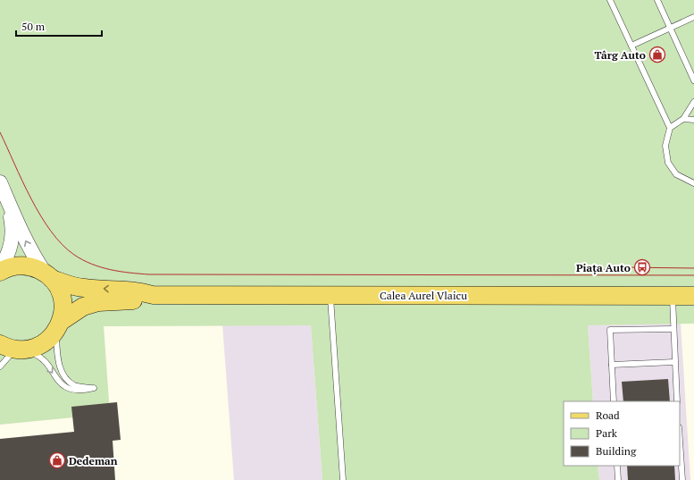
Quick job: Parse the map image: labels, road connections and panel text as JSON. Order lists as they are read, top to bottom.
{
  "streets": {
    "main road": ["Calea Aurel Vlaicu"]
  },
  "places": {
    "shop": ["Târg Auto", "Dedeman"],
    "bus stop": ["Piața Auto"]
  },
  "legend": ["Road", "Park", "Building"],
  "scale_bar": "50 m"
}
